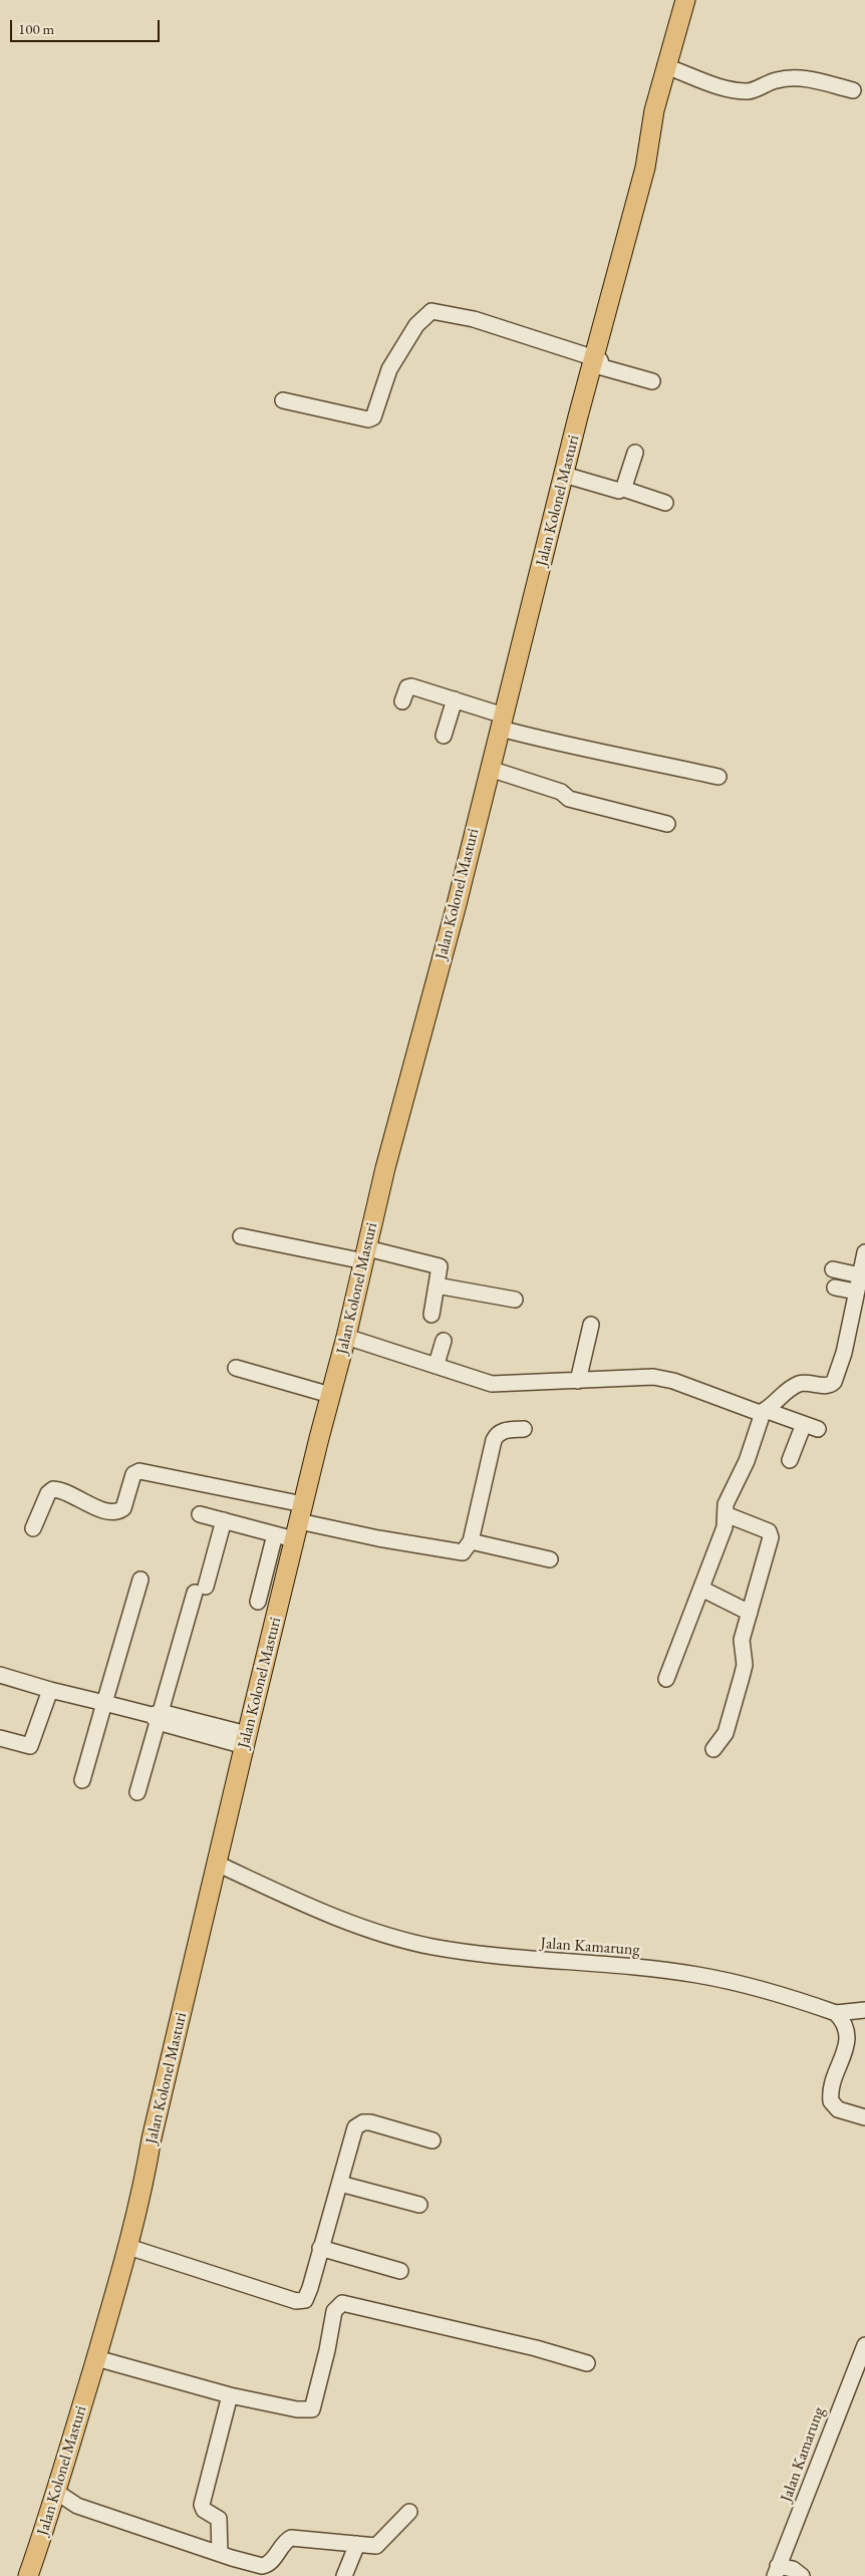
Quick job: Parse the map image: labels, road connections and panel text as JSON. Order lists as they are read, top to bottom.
{
  "streets": {
    "main road": ["Jalan Kolonel Masturi"],
    "street": ["Jalan Kamarung"]
  },
  "crossings": [
    ["Jalan Kolonel Masturi", "Jalan Kamarung"]
  ],
  "scale_bar": "100 m"
}
